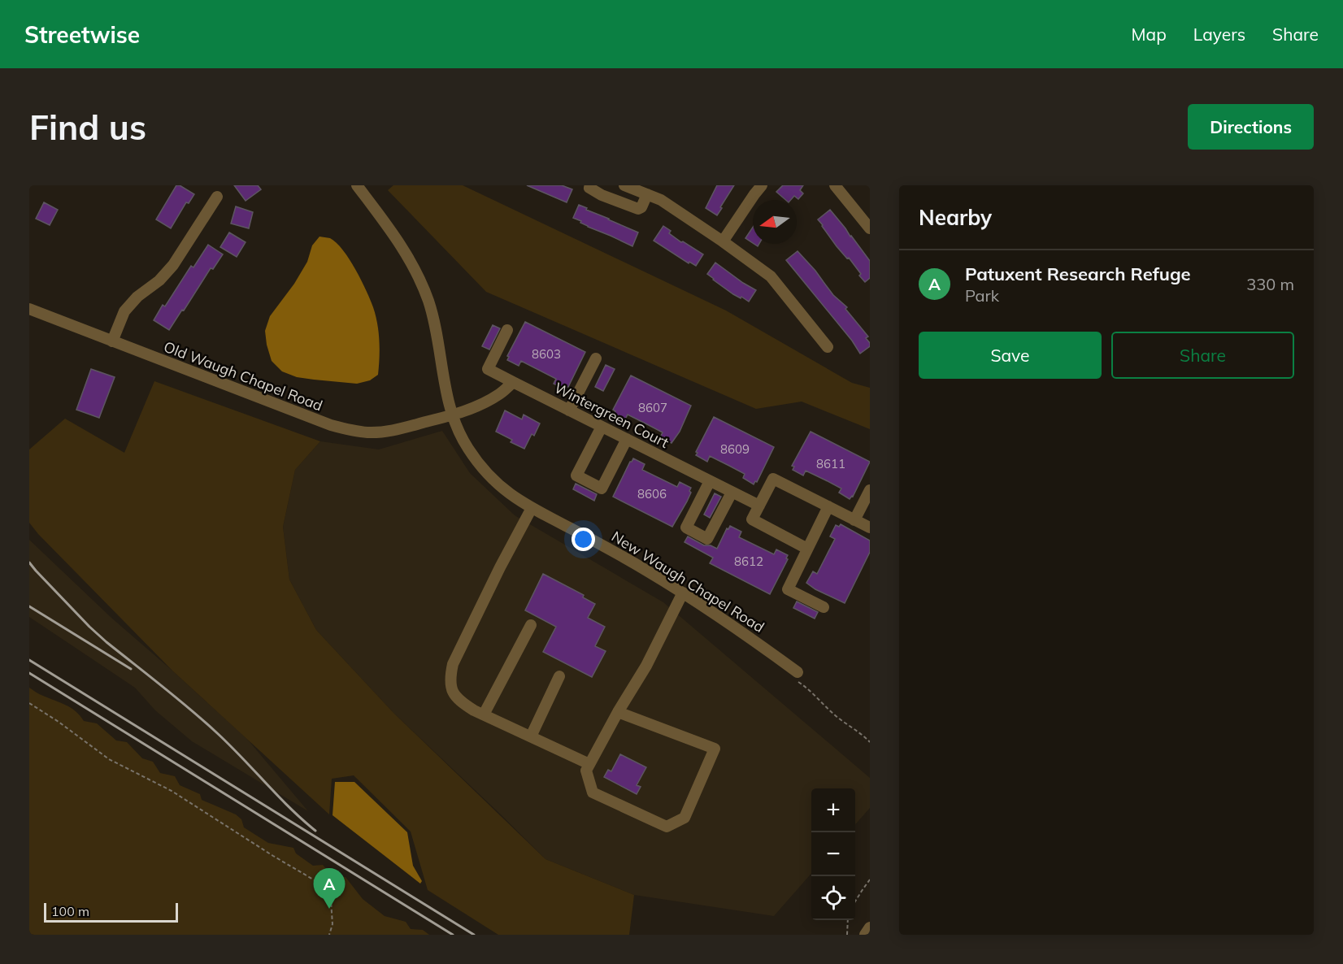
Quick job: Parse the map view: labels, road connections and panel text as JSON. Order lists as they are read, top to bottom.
{
  "streets": {
    "street": ["Old Waugh Chapel Road", "Wintergreen Court", "New Waugh Chapel Road"]
  },
  "crossings": [
    ["Old Waugh Chapel Road", "New Waugh Chapel Road"]
  ],
  "house_numbers": [
    "8603",
    "8607",
    "8609",
    "8611",
    "8606",
    "8612"
  ],
  "scale_bar": "100 m",
  "north": "left",
  "page": {
    "header": "Streetwise",
    "nav": ["Map", "Layers", "Share"],
    "buttons": [
      "Directions",
      ["Save", "Share"]
    ],
    "title": "Find us",
    "heading": "Nearby",
    "list": [
      {
        "mark": "A",
        "name": "Patuxent Research Refuge",
        "note": "Park",
        "value": "330 m"
      }
    ],
    "map_buttons": ["+", "−"],
    "pins": "A",
    "scale": "100 m"
  }
}
